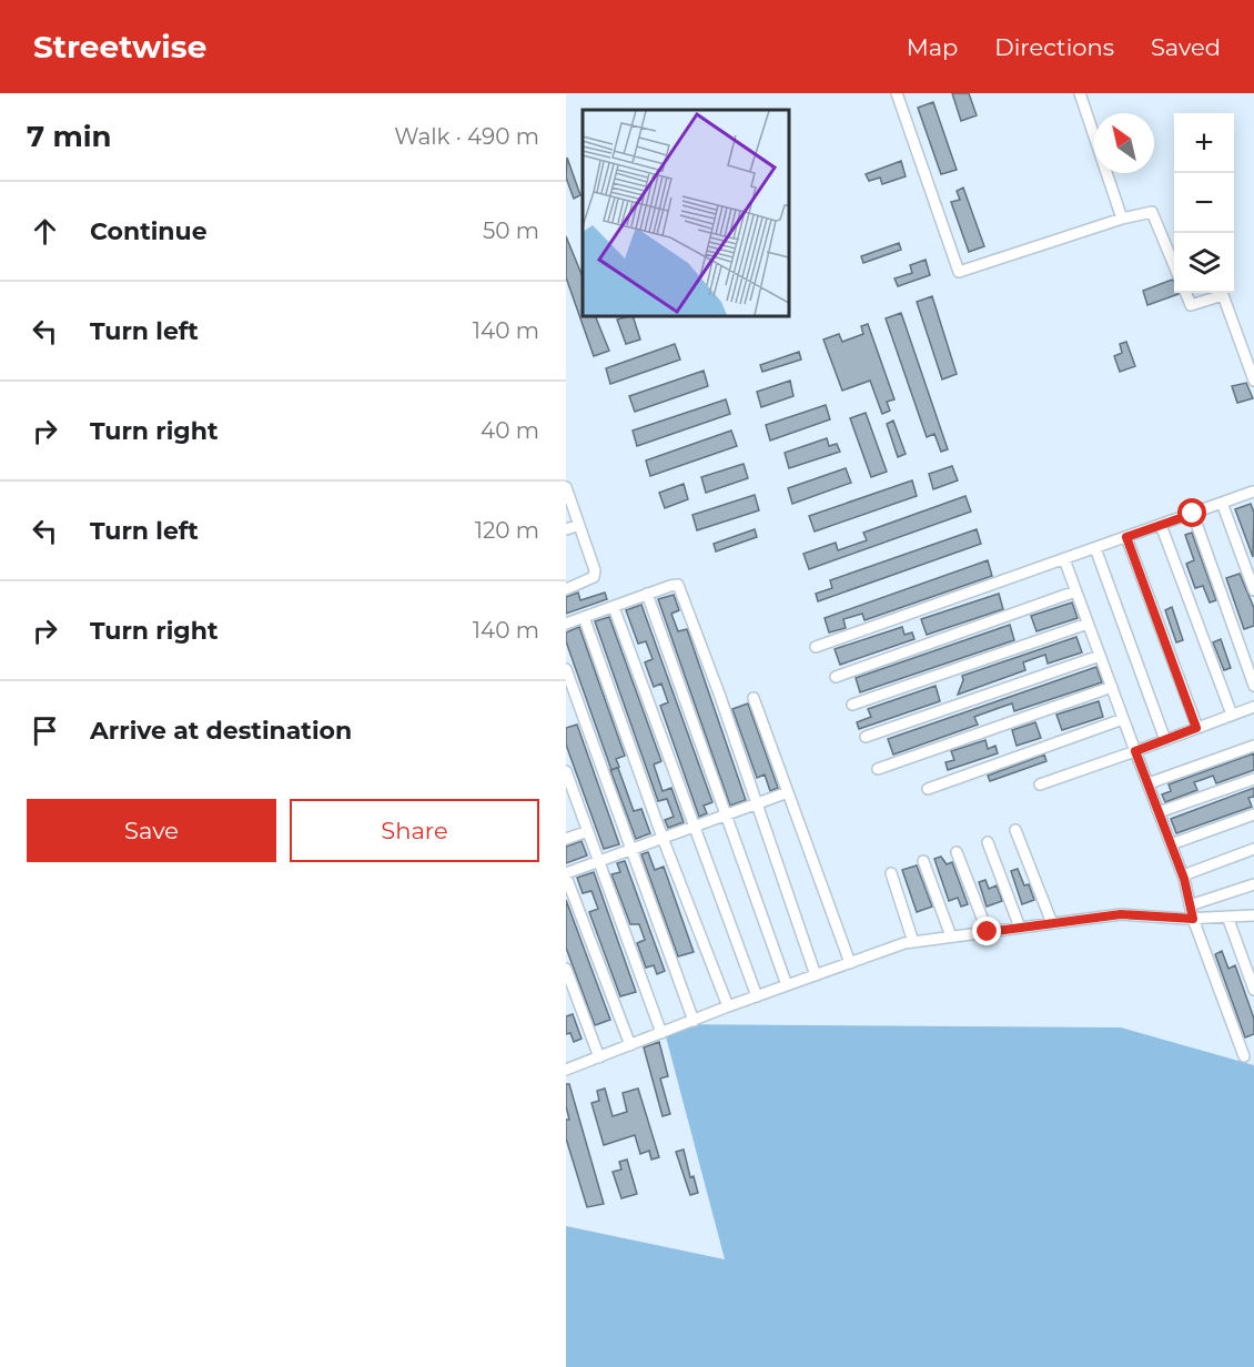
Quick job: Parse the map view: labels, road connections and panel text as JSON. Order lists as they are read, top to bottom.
{
  "north": "top left",
  "page": {
    "header": "Streetwise",
    "nav": ["Map", "Directions", "Saved"],
    "heading": ["7 min", "Walk · 490 m"],
    "map_buttons": ["+", "−"],
    "list": [
      ["Continue", "50 m"],
      ["Turn left", "140 m"],
      ["Turn right", "40 m"],
      ["Turn left", "120 m"],
      ["Turn right", "140 m"],
      "Arrive at destination"
    ],
    "buttons": ["Save", "Share"]
  }
}
